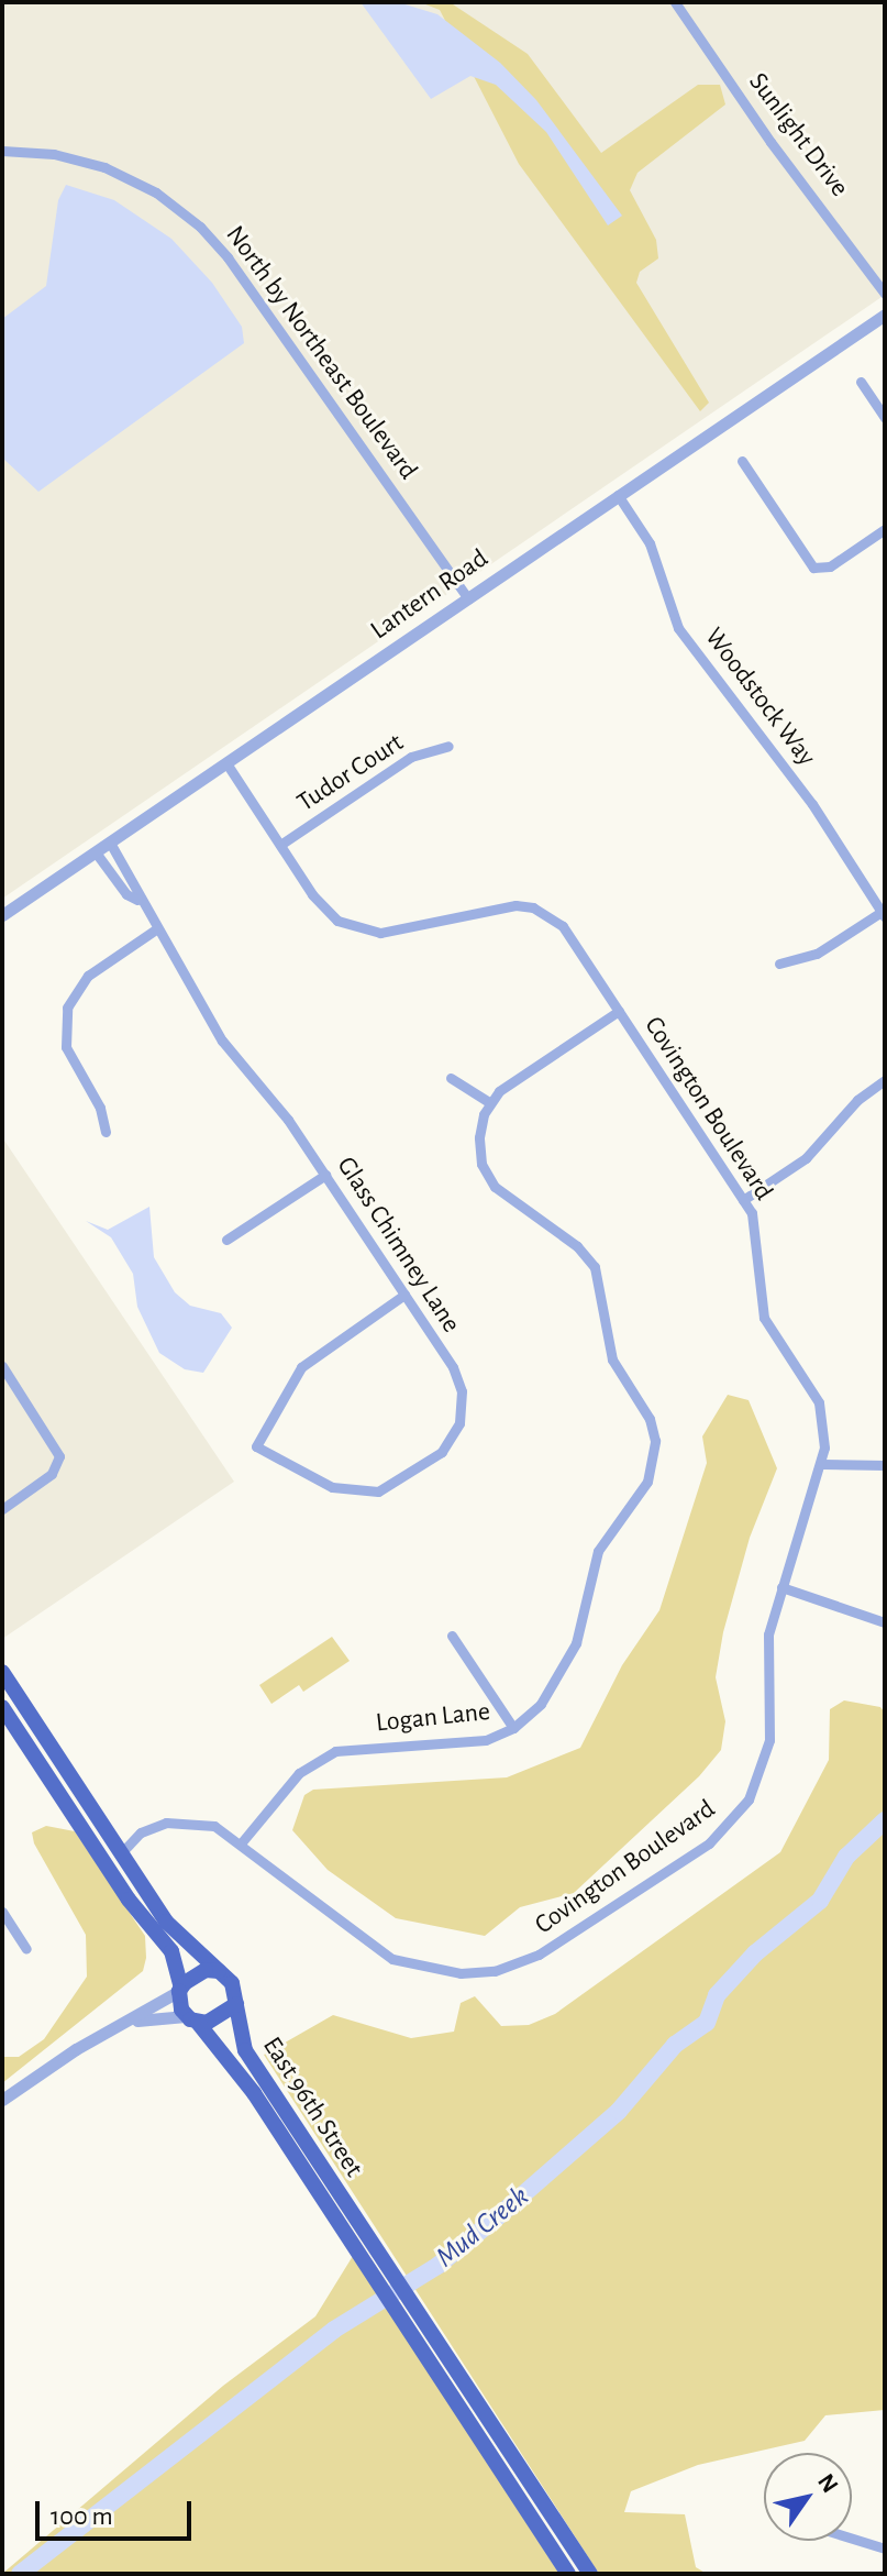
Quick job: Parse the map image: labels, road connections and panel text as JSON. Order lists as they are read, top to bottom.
{
  "streets": {
    "main road": ["East 96th Street"],
    "street": [
      "Sunlight Drive",
      "North by Northeast Boulevard",
      "Lantern Road",
      "Woodstock Way",
      "Tudor Court",
      "Covington Boulevard",
      "Glass Chimney Lane",
      "Logan Lane"
    ]
  },
  "crossings": [
    ["North by Northeast Boulevard", "Lantern Road"],
    ["Lantern Road", "Woodstock Way"],
    ["Lantern Road", "Covington Boulevard"],
    ["Lantern Road", "Glass Chimney Lane"],
    ["Tudor Court", "Covington Boulevard"],
    ["Covington Boulevard", "Logan Lane"],
    ["Covington Boulevard", "East 96th Street"]
  ],
  "water": ["Mud Creek"],
  "scale_bar": "100 m",
  "north": "top right"
}
